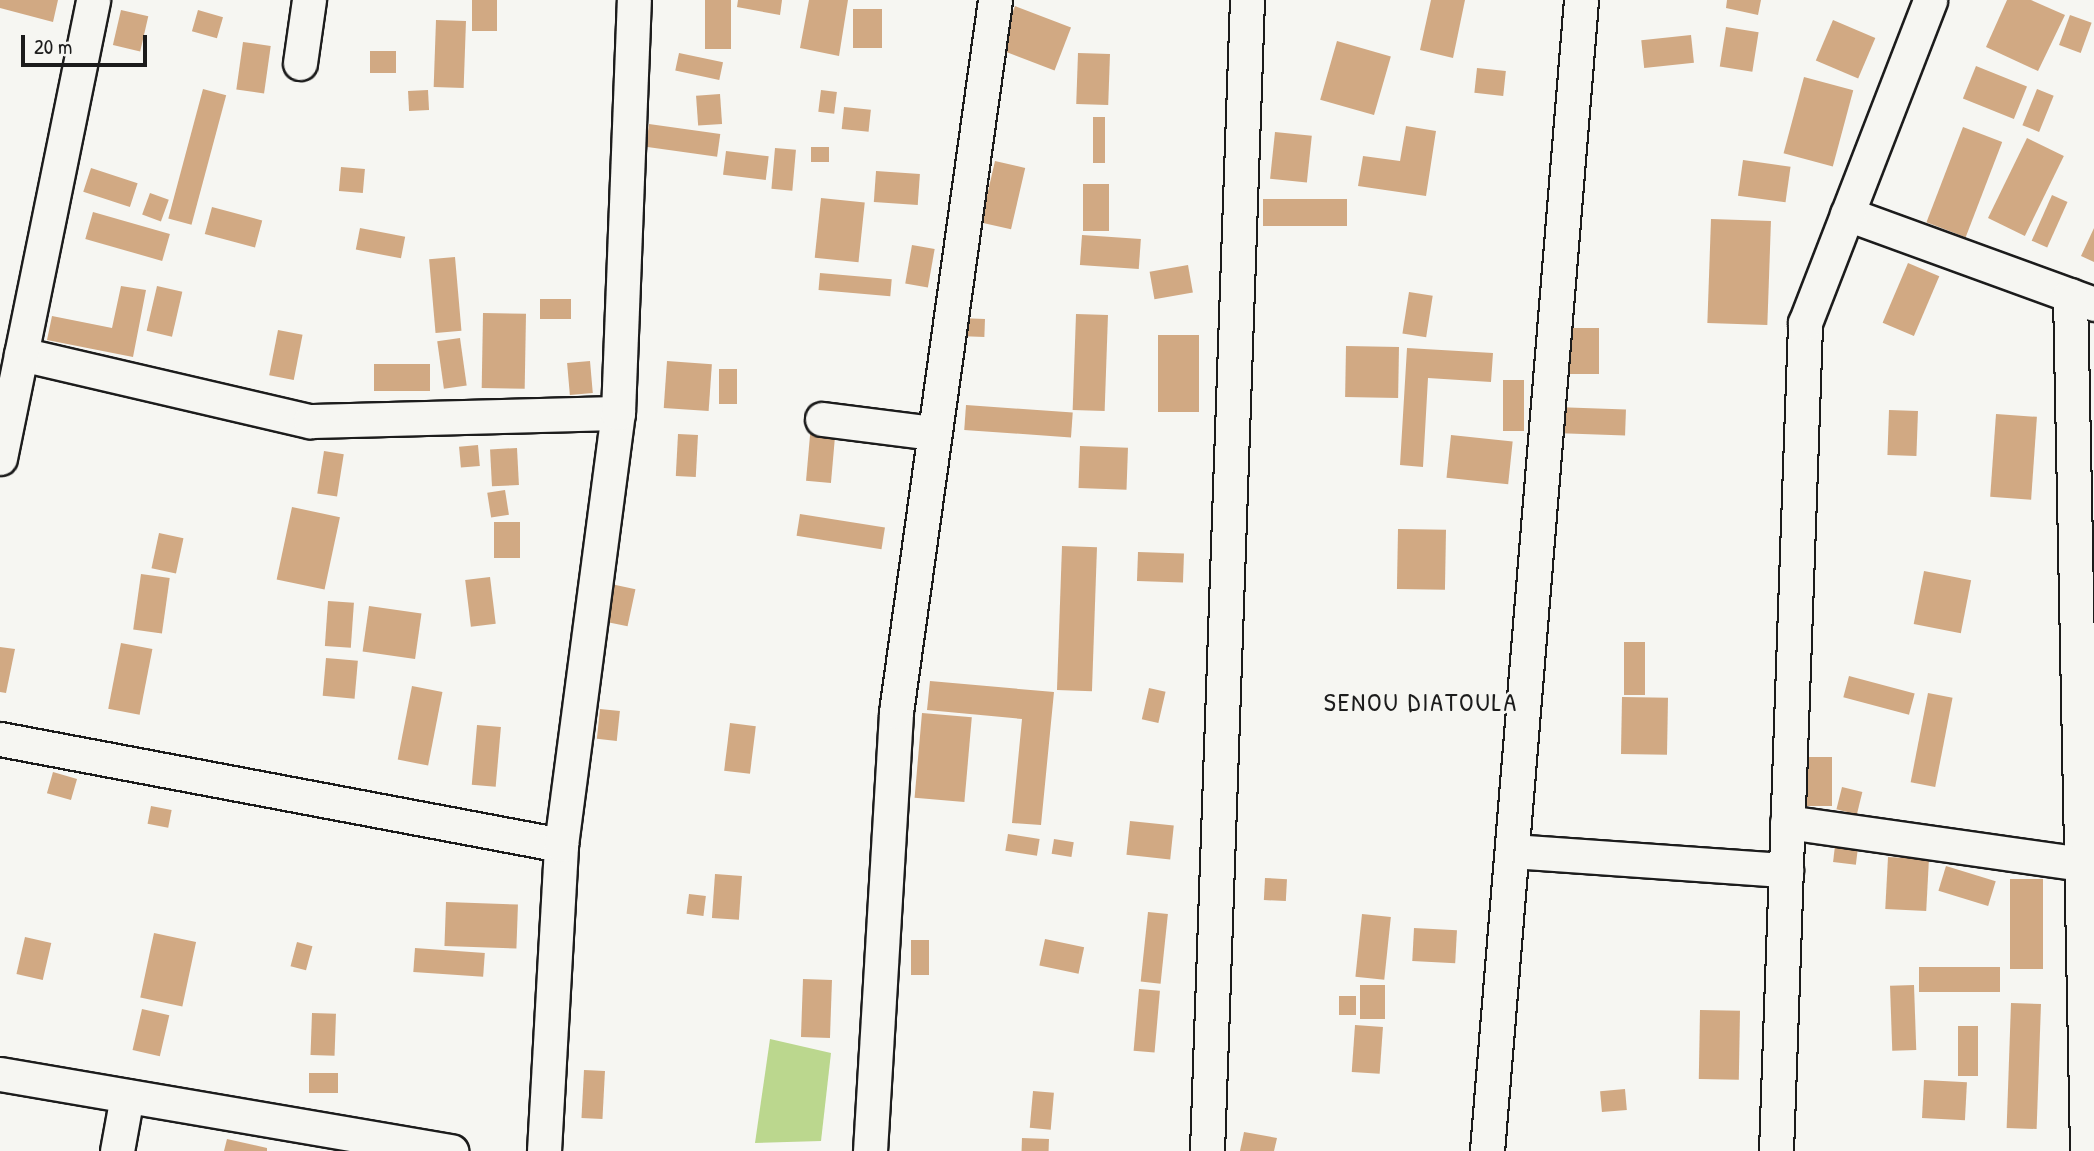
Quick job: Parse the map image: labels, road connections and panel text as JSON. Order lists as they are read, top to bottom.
{
  "districts": ["SENOU DIATOULA"],
  "scale_bar": "20 m"
}
